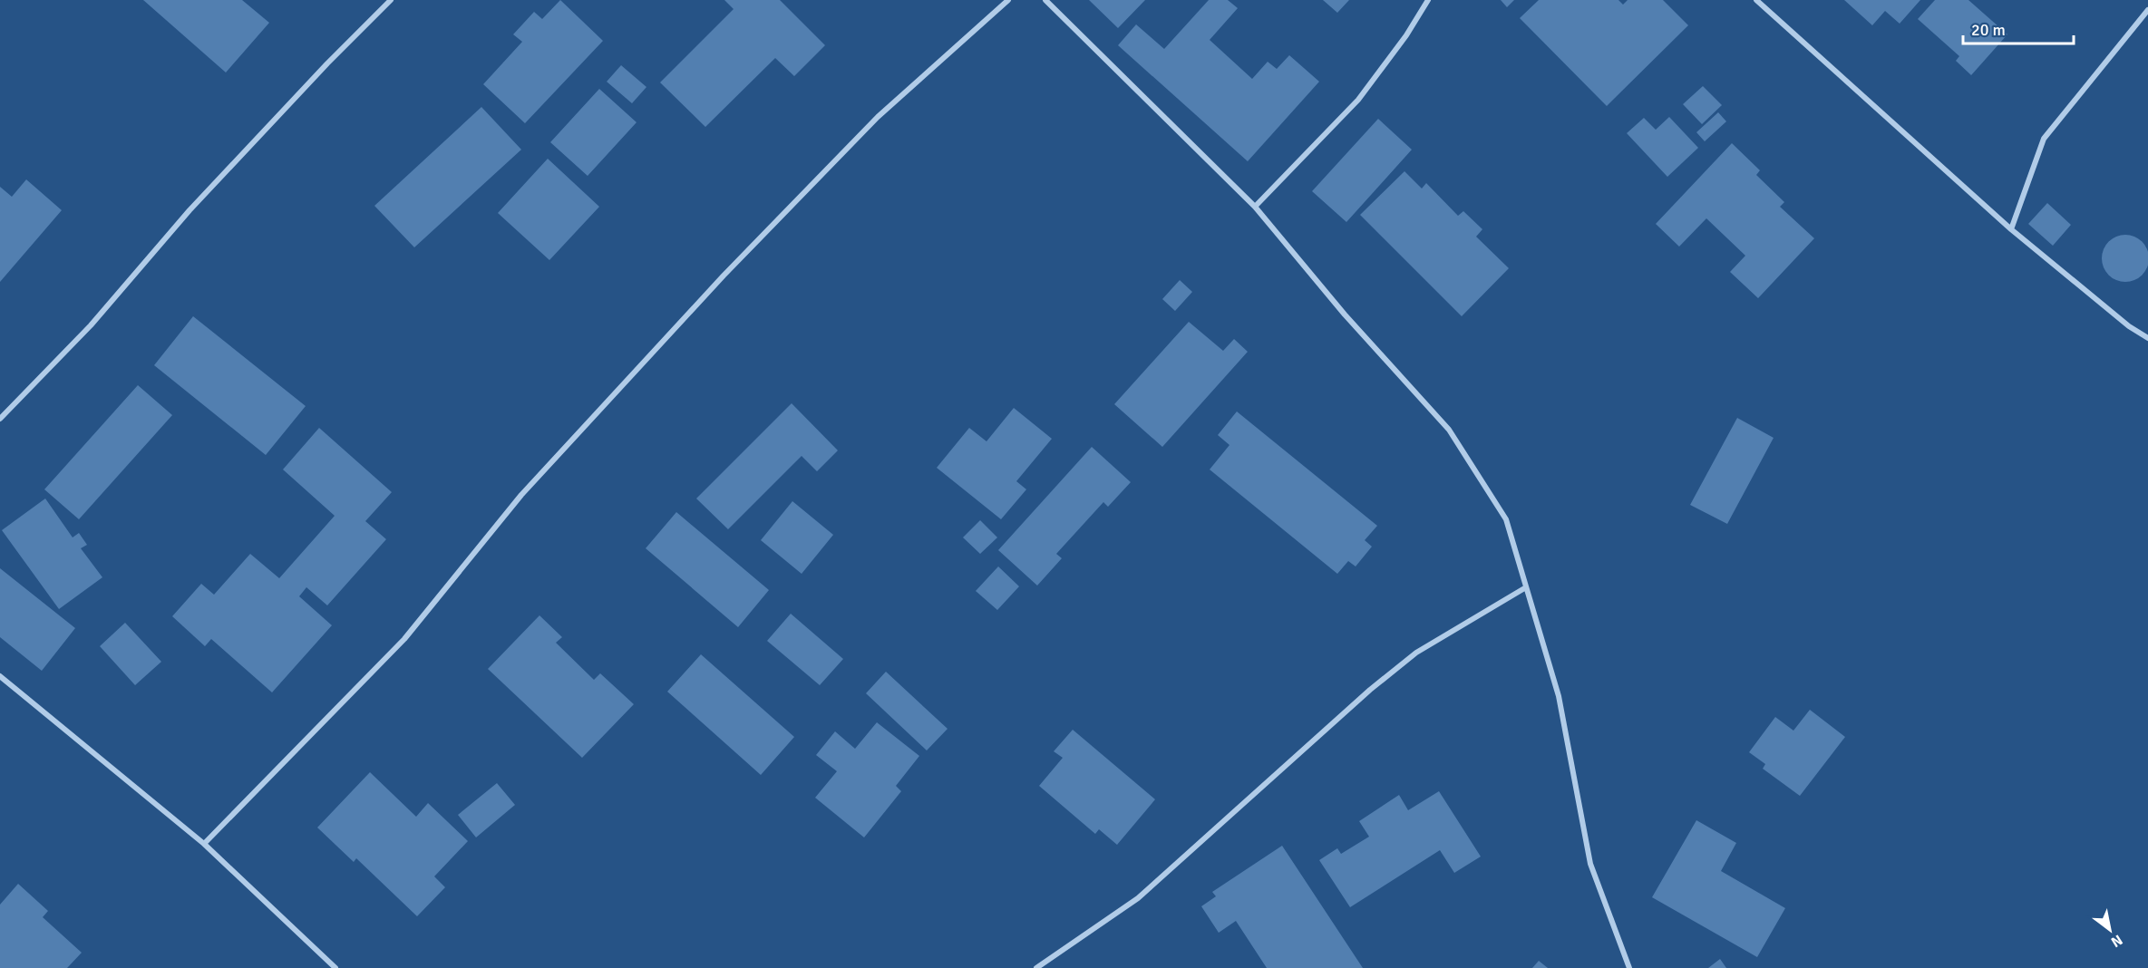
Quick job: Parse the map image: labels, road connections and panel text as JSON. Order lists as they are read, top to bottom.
{
  "scale_bar": "20 m",
  "north": "bottom right"
}
